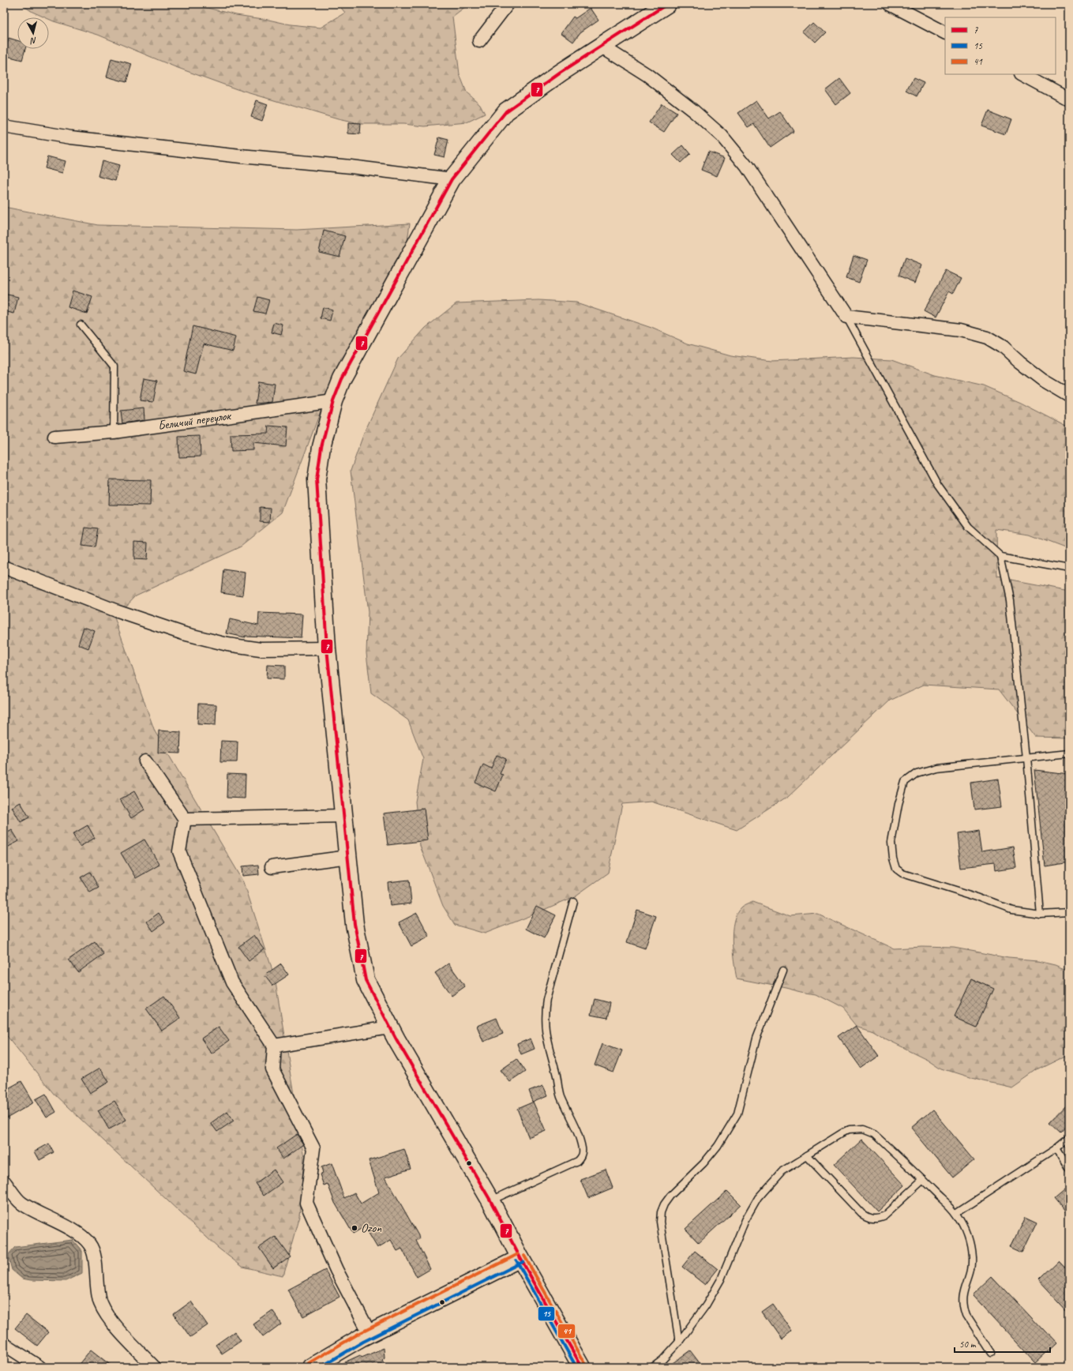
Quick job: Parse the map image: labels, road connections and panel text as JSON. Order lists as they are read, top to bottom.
{
  "streets": {
    "street": ["Беличий переулок"]
  },
  "places": ["Ozon"],
  "lines": ["transit line 7", "transit line 41", "transit line 15"],
  "legend": ["7", "15", "41"],
  "scale_bar": "50 m",
  "north": "bottom"
}
